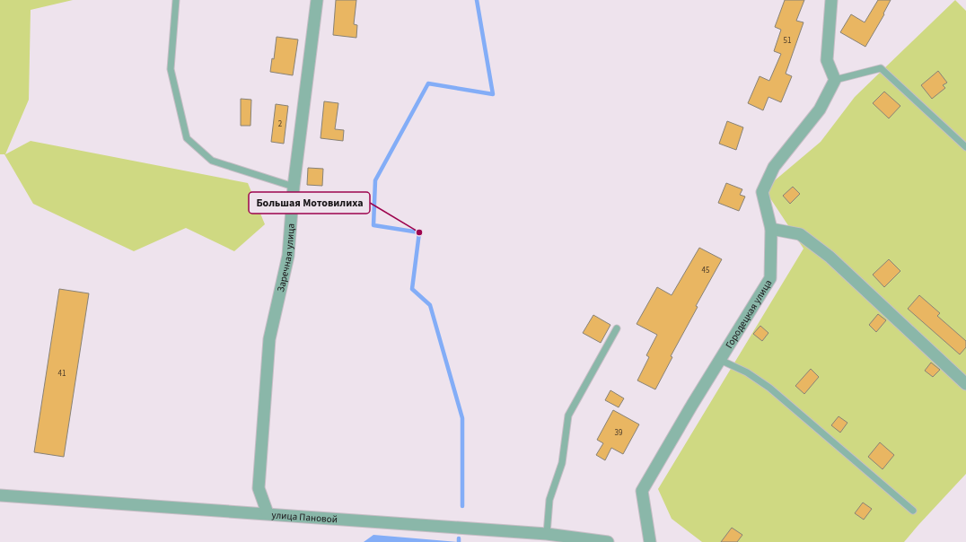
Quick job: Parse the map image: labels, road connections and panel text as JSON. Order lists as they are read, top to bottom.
{
  "streets": {
    "street": ["Заречная улица", "Городецкая улица", "улица Пановой"]
  },
  "crossings": [
    ["Заречная улица", "улица Пановой"]
  ],
  "places": ["Большая Мотовилиха"],
  "house_numbers": [
    "51",
    "2",
    "45",
    "41",
    "39"
  ]
}
